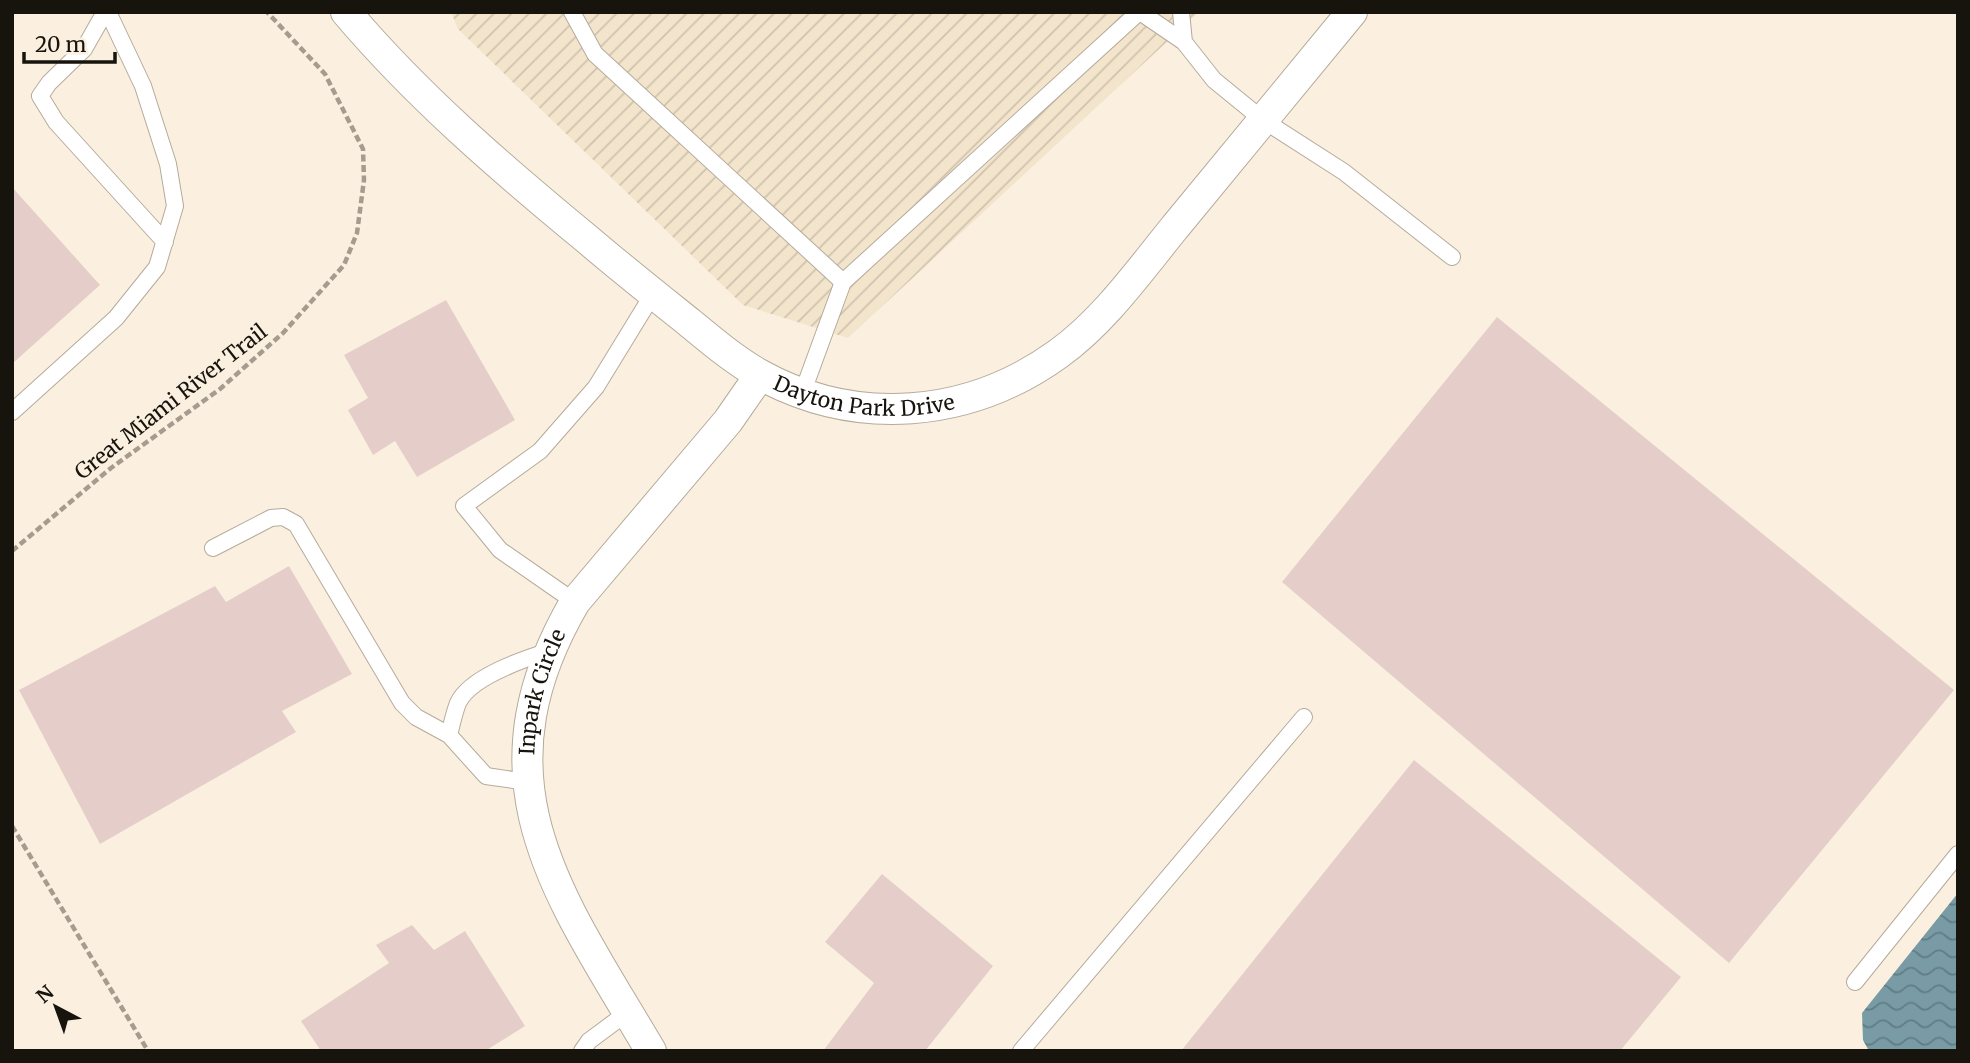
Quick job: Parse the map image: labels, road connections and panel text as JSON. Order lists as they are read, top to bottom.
{
  "streets": {
    "street": ["Dayton Park Drive", "Inpark Circle"],
    "path": ["Great Miami River Trail"]
  },
  "crossings": [
    ["Dayton Park Drive", "Inpark Circle"]
  ],
  "scale_bar": "20 m",
  "north": "top left"
}
